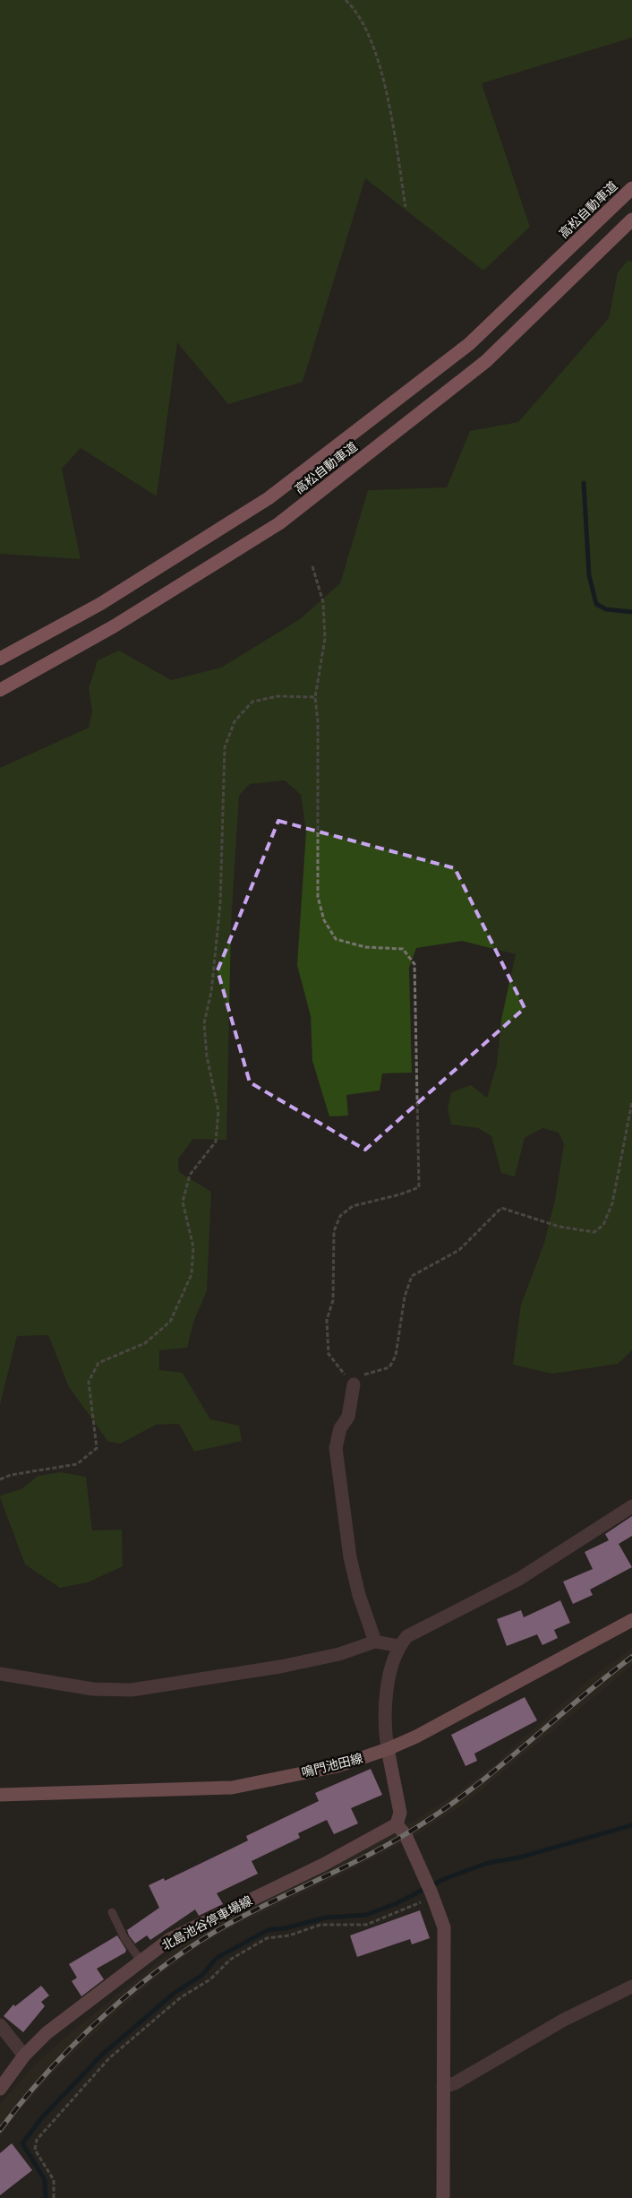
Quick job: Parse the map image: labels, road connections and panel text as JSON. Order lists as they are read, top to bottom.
{
  "streets": {
    "highway": ["高松自動車道"],
    "main road": ["鳴門池田線", "北島池谷停車場線"]
  }
}
